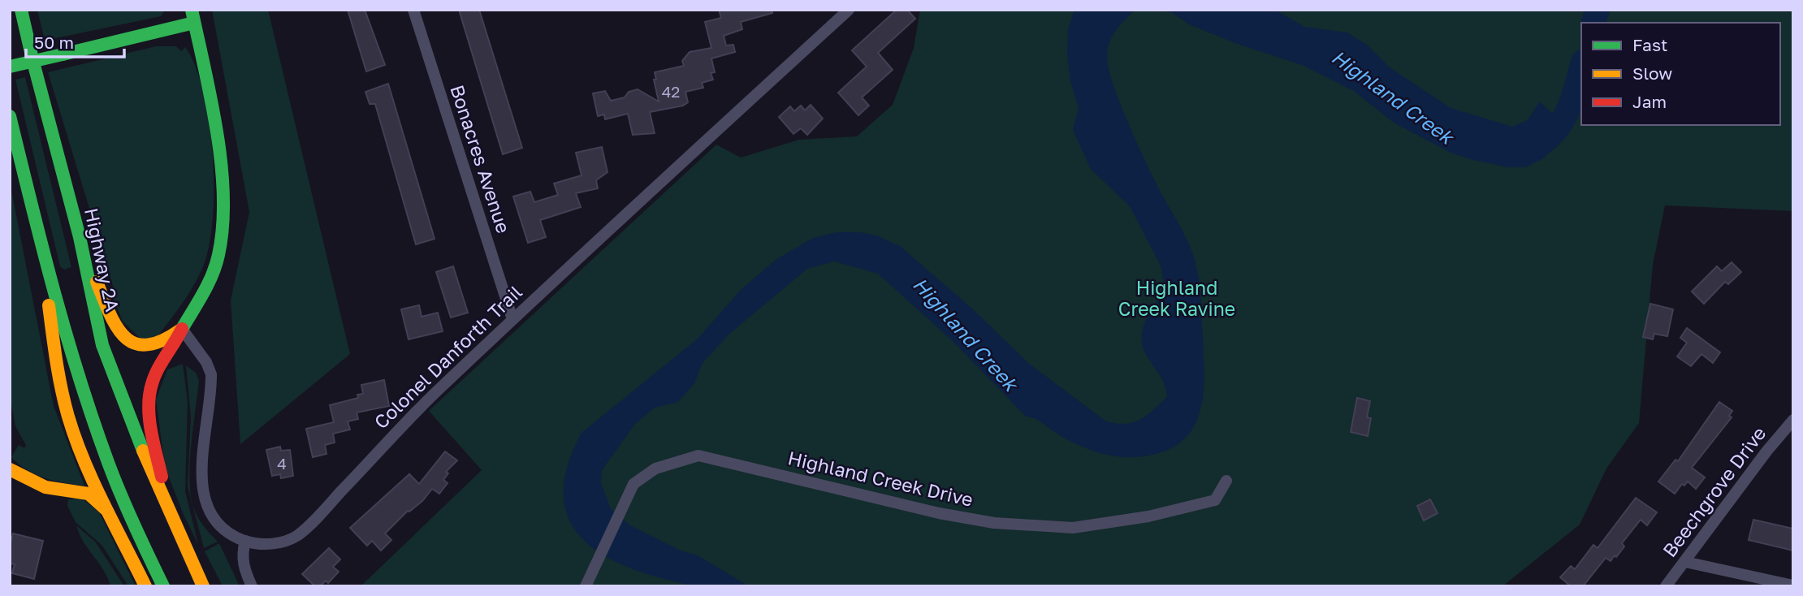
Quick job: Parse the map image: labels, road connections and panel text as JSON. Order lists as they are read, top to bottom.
{
  "streets": {
    "main road": ["Highway 2A"],
    "street": [
      "Bonacres Avenue",
      "Colonel Danforth Trail",
      "Highland Creek Drive",
      "Beechgrove Drive"
    ]
  },
  "crossings": [
    ["Bonacres Avenue", "Colonel Danforth Trail"]
  ],
  "water": ["Highland Creek"],
  "parks": ["Highland Creek Ravine"],
  "house_numbers": ["42", "4"],
  "legend": ["Fast", "Slow", "Jam"],
  "scale_bar": "50 m"
}
